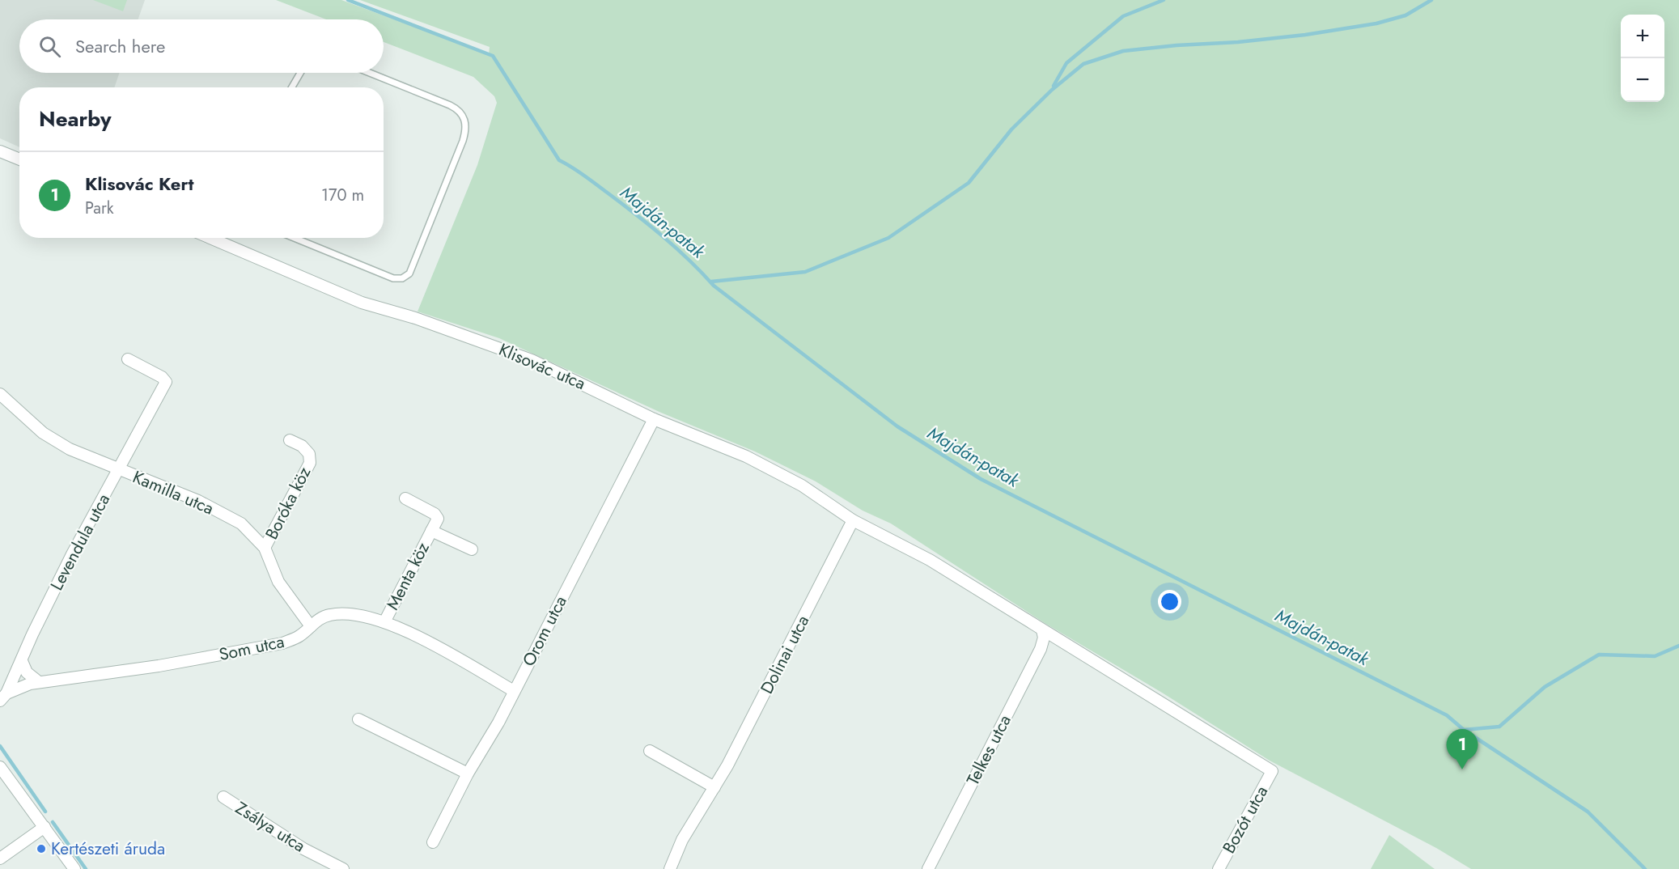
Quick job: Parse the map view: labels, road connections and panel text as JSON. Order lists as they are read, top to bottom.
{
  "streets": {
    "street": [
      "Klisovác utca",
      "Kamilla utca",
      "Boróka köz",
      "Levendula utca",
      "Menta köz",
      "Orom utca",
      "Som utca",
      "Dolinai utca",
      "Telkes utca",
      "Bozót utca",
      "Zsálya utca"
    ]
  },
  "crossings": [
    ["Klisovác utca", "Orom utca"],
    ["Klisovác utca", "Dolinai utca"],
    ["Klisovác utca", "Telkes utca"],
    ["Klisovác utca", "Bozót utca"],
    ["Kamilla utca", "Boróka köz"],
    ["Kamilla utca", "Levendula utca"],
    ["Kamilla utca", "Som utca"],
    ["Levendula utca", "Som utca"],
    ["Menta köz", "Som utca"],
    ["Orom utca", "Som utca"]
  ],
  "water": ["Majdán-patak"],
  "places": ["Kertészeti áruda"],
  "page": {
    "map_buttons": ["+", "−"],
    "search": "Search here",
    "heading": "Nearby",
    "list": [
      {
        "mark": "1",
        "name": "Klisovác Kert",
        "note": "Park",
        "value": "170 m"
      }
    ],
    "pins": "1"
  }
}
